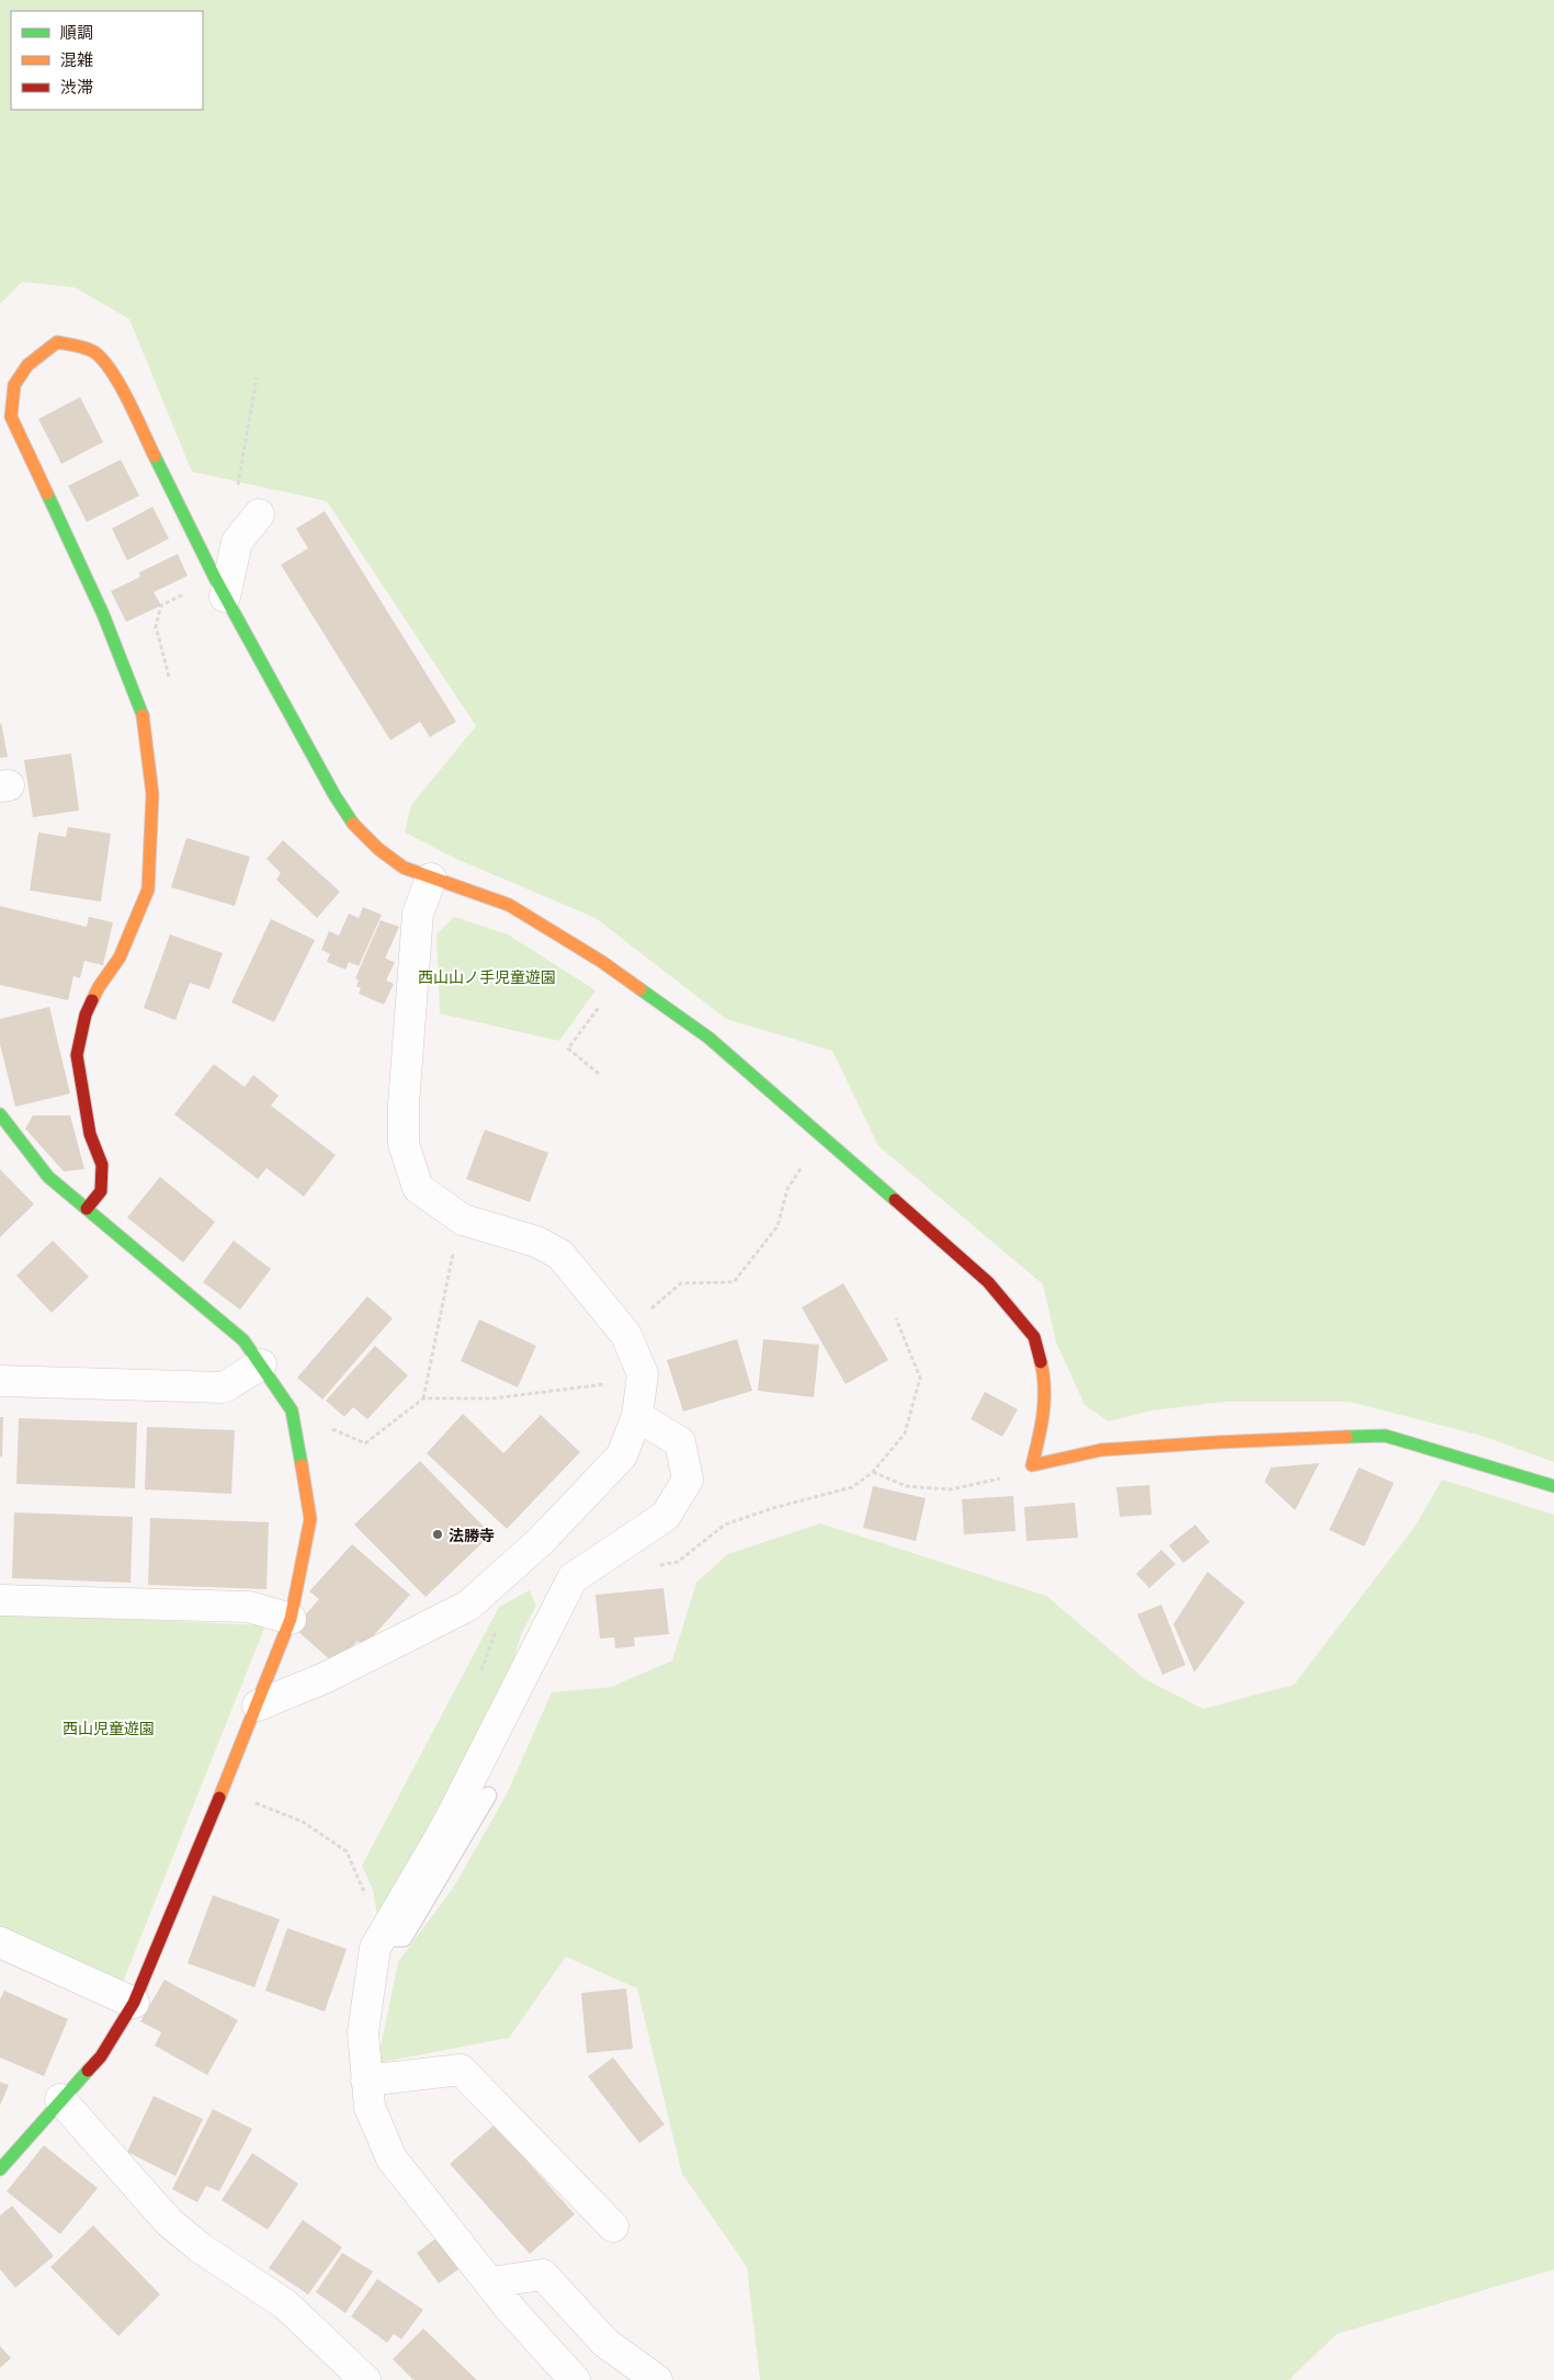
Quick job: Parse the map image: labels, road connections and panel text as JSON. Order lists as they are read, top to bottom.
{
  "parks": ["西山山ノ手児童遊園", "西山児童遊園"],
  "places": ["法勝寺"],
  "legend": ["順調", "混雑", "渋滞"]
}
